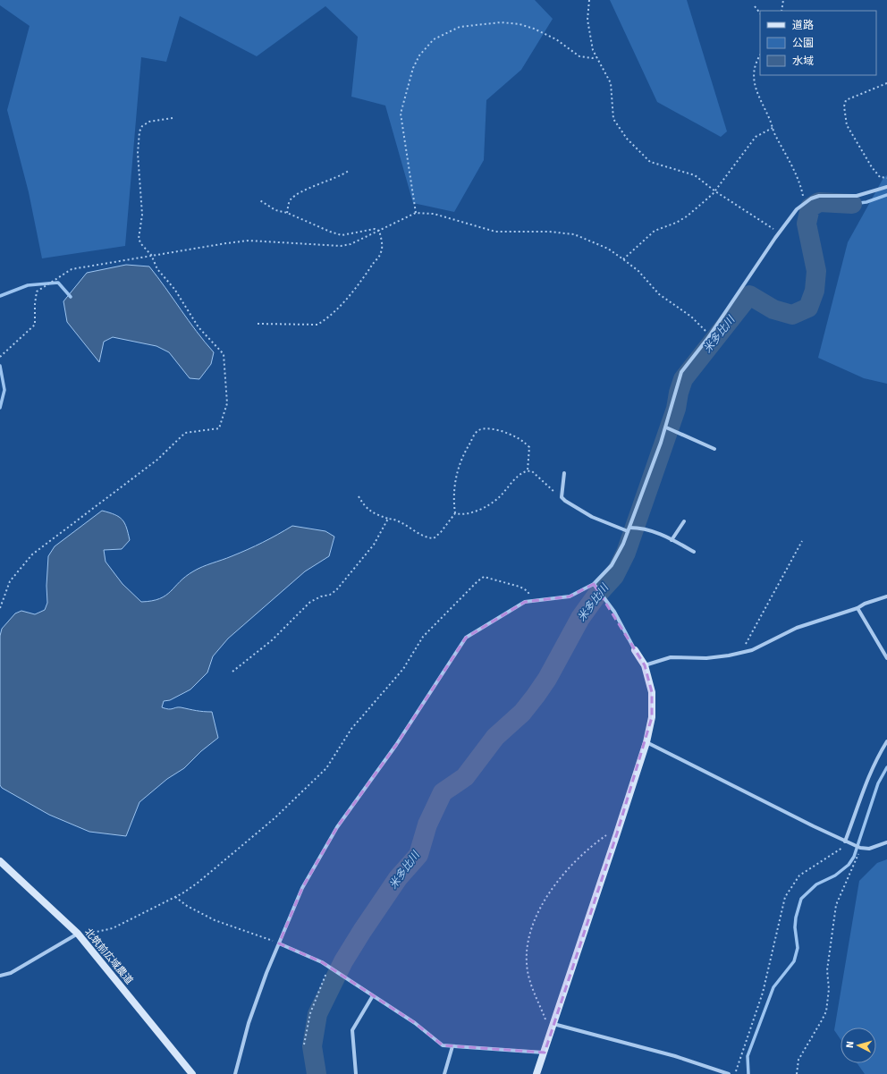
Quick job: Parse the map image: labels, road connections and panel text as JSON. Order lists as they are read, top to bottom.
{
  "streets": {
    "street": ["北筑前広域農道"]
  },
  "water": ["米多比川"],
  "legend": ["道路", "公園", "水域"],
  "north": "left"
}
